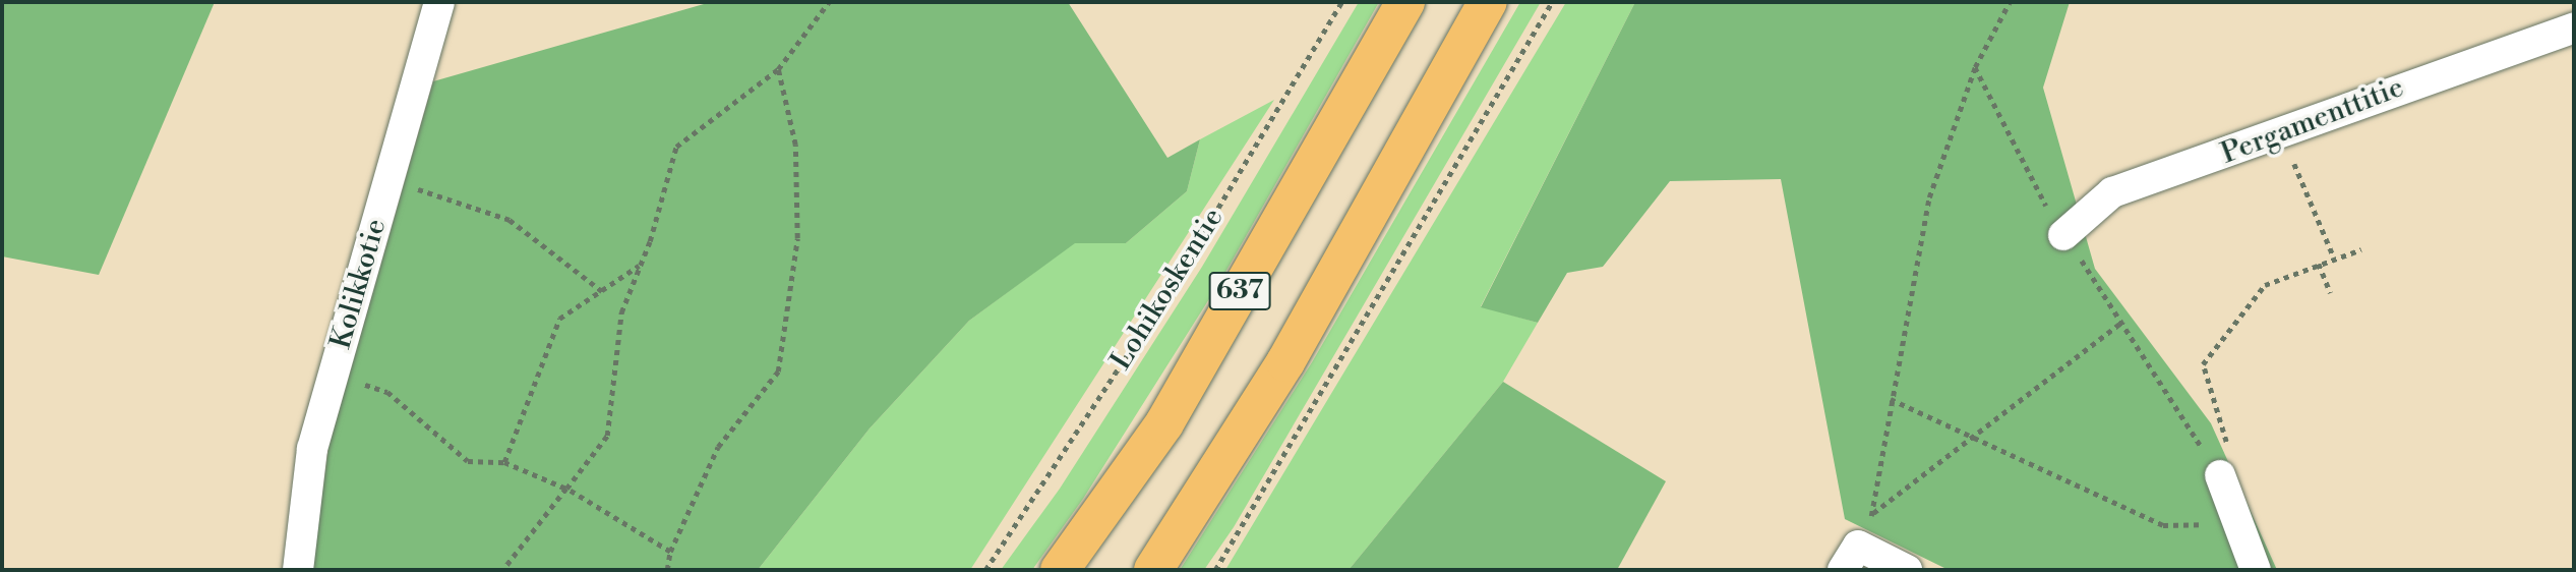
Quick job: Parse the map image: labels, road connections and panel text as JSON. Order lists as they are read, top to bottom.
{
  "streets": {
    "main road": ["637"],
    "street": ["Pergamenttitie", "Kolikkotie"],
    "path": ["Lohikoskentie"]
  }
}
